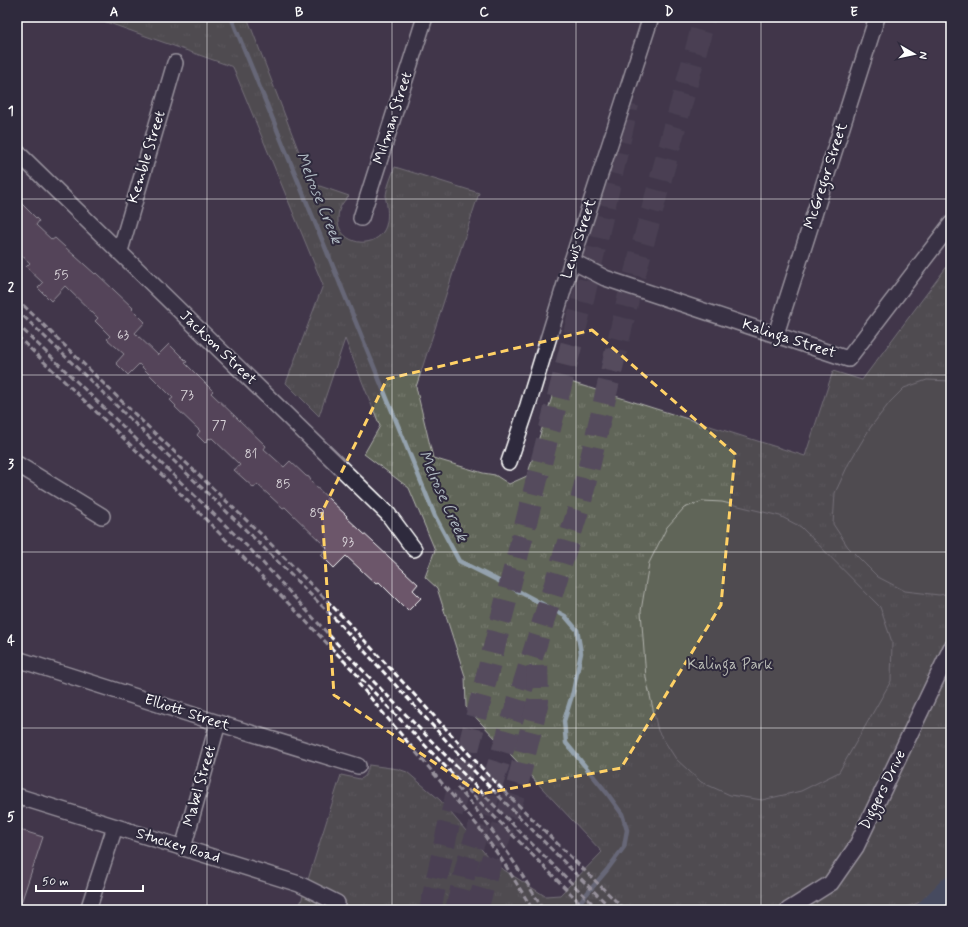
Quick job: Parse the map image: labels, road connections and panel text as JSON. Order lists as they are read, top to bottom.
{
  "streets": {
    "street": [
      "Milman Street",
      "Kemble Street",
      "McGregor Street",
      "Lewis Street",
      "Kalinga Street",
      "Jackson Street",
      "Elliott Street",
      "Mabel Street",
      "Diggers Drive",
      "Stuckey Road"
    ]
  },
  "crossings": [
    ["Kemble Street", "Jackson Street"],
    ["McGregor Street", "Kalinga Street"],
    ["Lewis Street", "Kalinga Street"],
    ["Elliott Street", "Mabel Street"],
    ["Mabel Street", "Stuckey Road"]
  ],
  "water": ["Melrose Creek"],
  "parks": ["Kalinga Park"],
  "house_numbers": [
    "55",
    "63",
    "73",
    "77",
    "81",
    "85",
    "89",
    "93"
  ],
  "scale_bar": "50 m",
  "north": "right",
  "grid": {
    "columns": [
      "A",
      "B",
      "C",
      "D",
      "E"
    ],
    "rows": [
      "1",
      "2",
      "3",
      "4",
      "5"
    ]
  }
}
